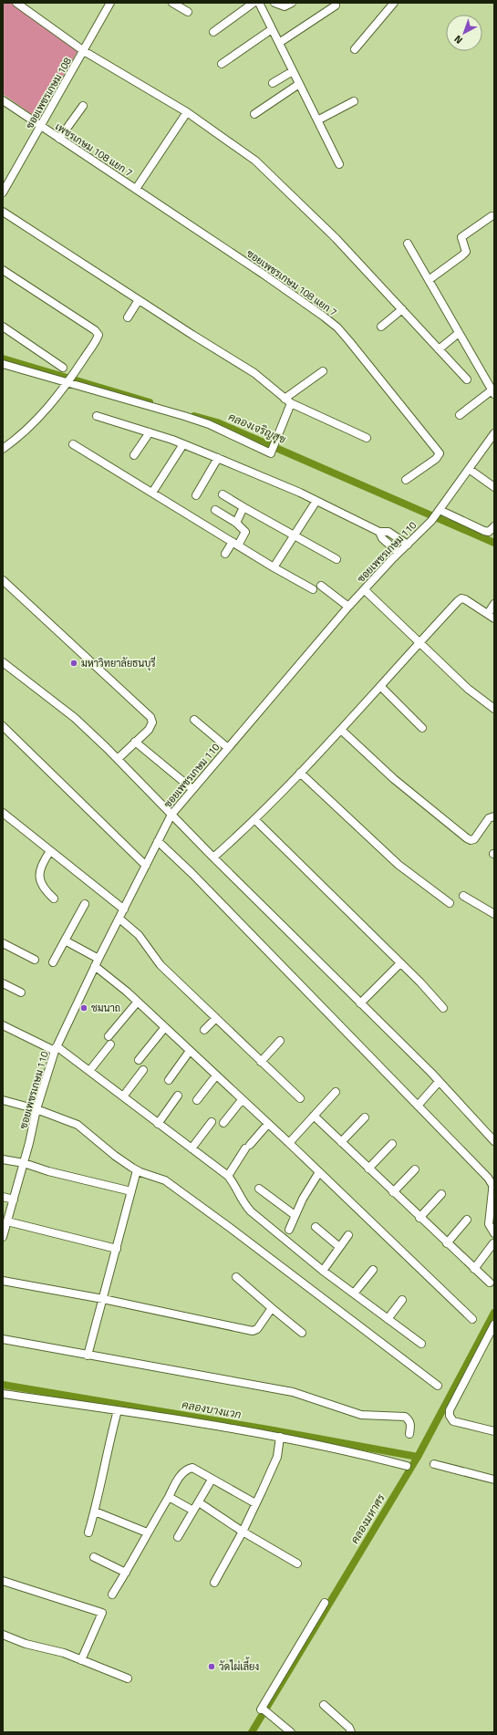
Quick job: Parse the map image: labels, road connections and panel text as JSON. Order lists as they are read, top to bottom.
{
  "streets": {
    "street": [
      "ซอยเพชรเกษม 108",
      "เพชรเกษม 108 แยก 7",
      "ซอยเพชรเกษม 108 แยก 7",
      "ซอยเพชรเกษม 110"
    ]
  },
  "crossings": [
    ["ซอยเพชรเกษม 108", "เพชรเกษม 108 แยก 7"],
    ["เพชรเกษม 108 แยก 7", "ซอยเพชรเกษม 108 แยก 7"]
  ],
  "water": ["คลองเจริญสุข", "คลองบางแวก", "คลองมหาศร"],
  "places": ["มหาวิทยาลัยธนบุรี", "ชมนาถ", "วัดไผ่เลี้ยง"],
  "north": "bottom left"
}
